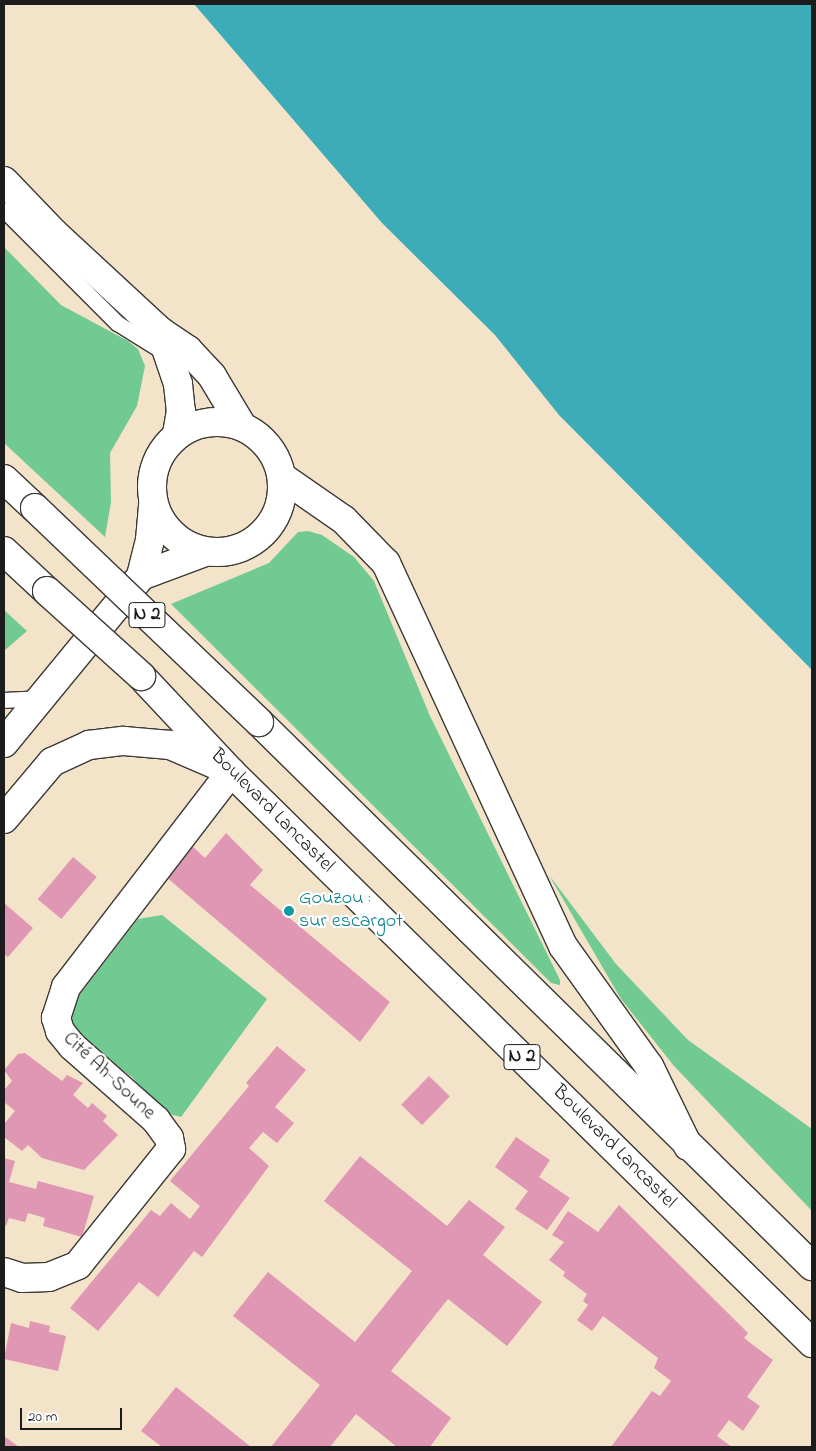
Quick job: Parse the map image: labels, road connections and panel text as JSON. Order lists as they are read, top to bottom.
{
  "streets": {
    "main road": ["N 2", "Boulevard Lancastel", "Cité Ah-Soune"]
  },
  "crossings": [
    ["Boulevard Lancastel", "Cité Ah-Soune"]
  ],
  "places": ["Gouzou : sur escargot"],
  "scale_bar": "20 m"
}
